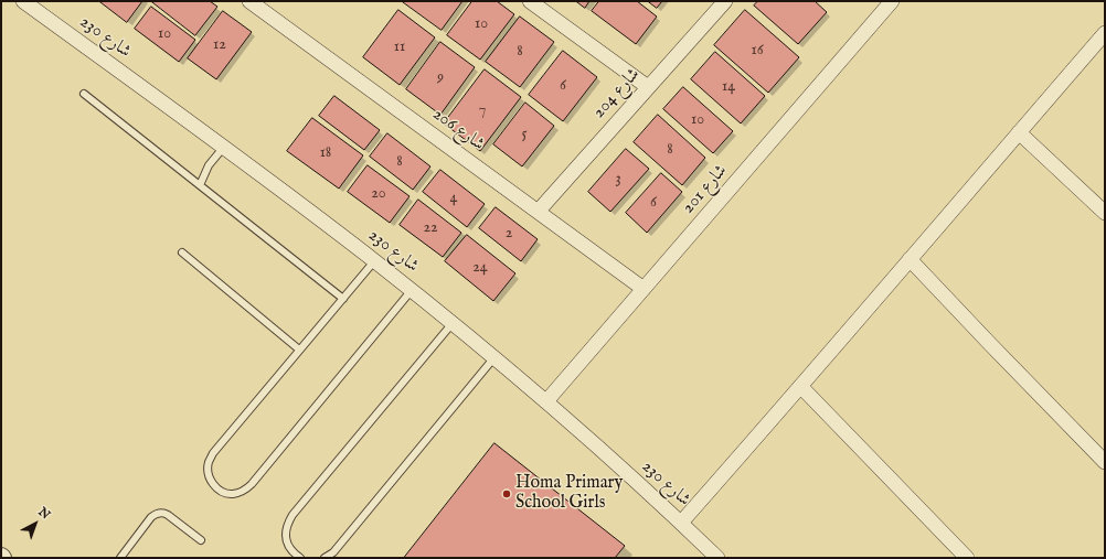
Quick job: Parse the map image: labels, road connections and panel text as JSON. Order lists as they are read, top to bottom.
{
  "streets": {
    "street": [
      "شارع 230",
      "شارع 204",
      "شارع 206",
      "شارع 201"
    ]
  },
  "crossings": [
    ["شارع 230", "شارع 201"],
    ["شارع 204", "شارع 206"],
    ["شارع 206", "شارع 201"]
  ],
  "places": ["Homa Primary School Girls"],
  "house_numbers": [
    "10",
    "10",
    "12",
    "11",
    "16",
    "8",
    "9",
    "6",
    "14",
    "7",
    "10",
    "5",
    "8",
    "18",
    "8",
    "3",
    "20",
    "4",
    "6",
    "22",
    "2",
    "24"
  ],
  "north": "top right"
}
